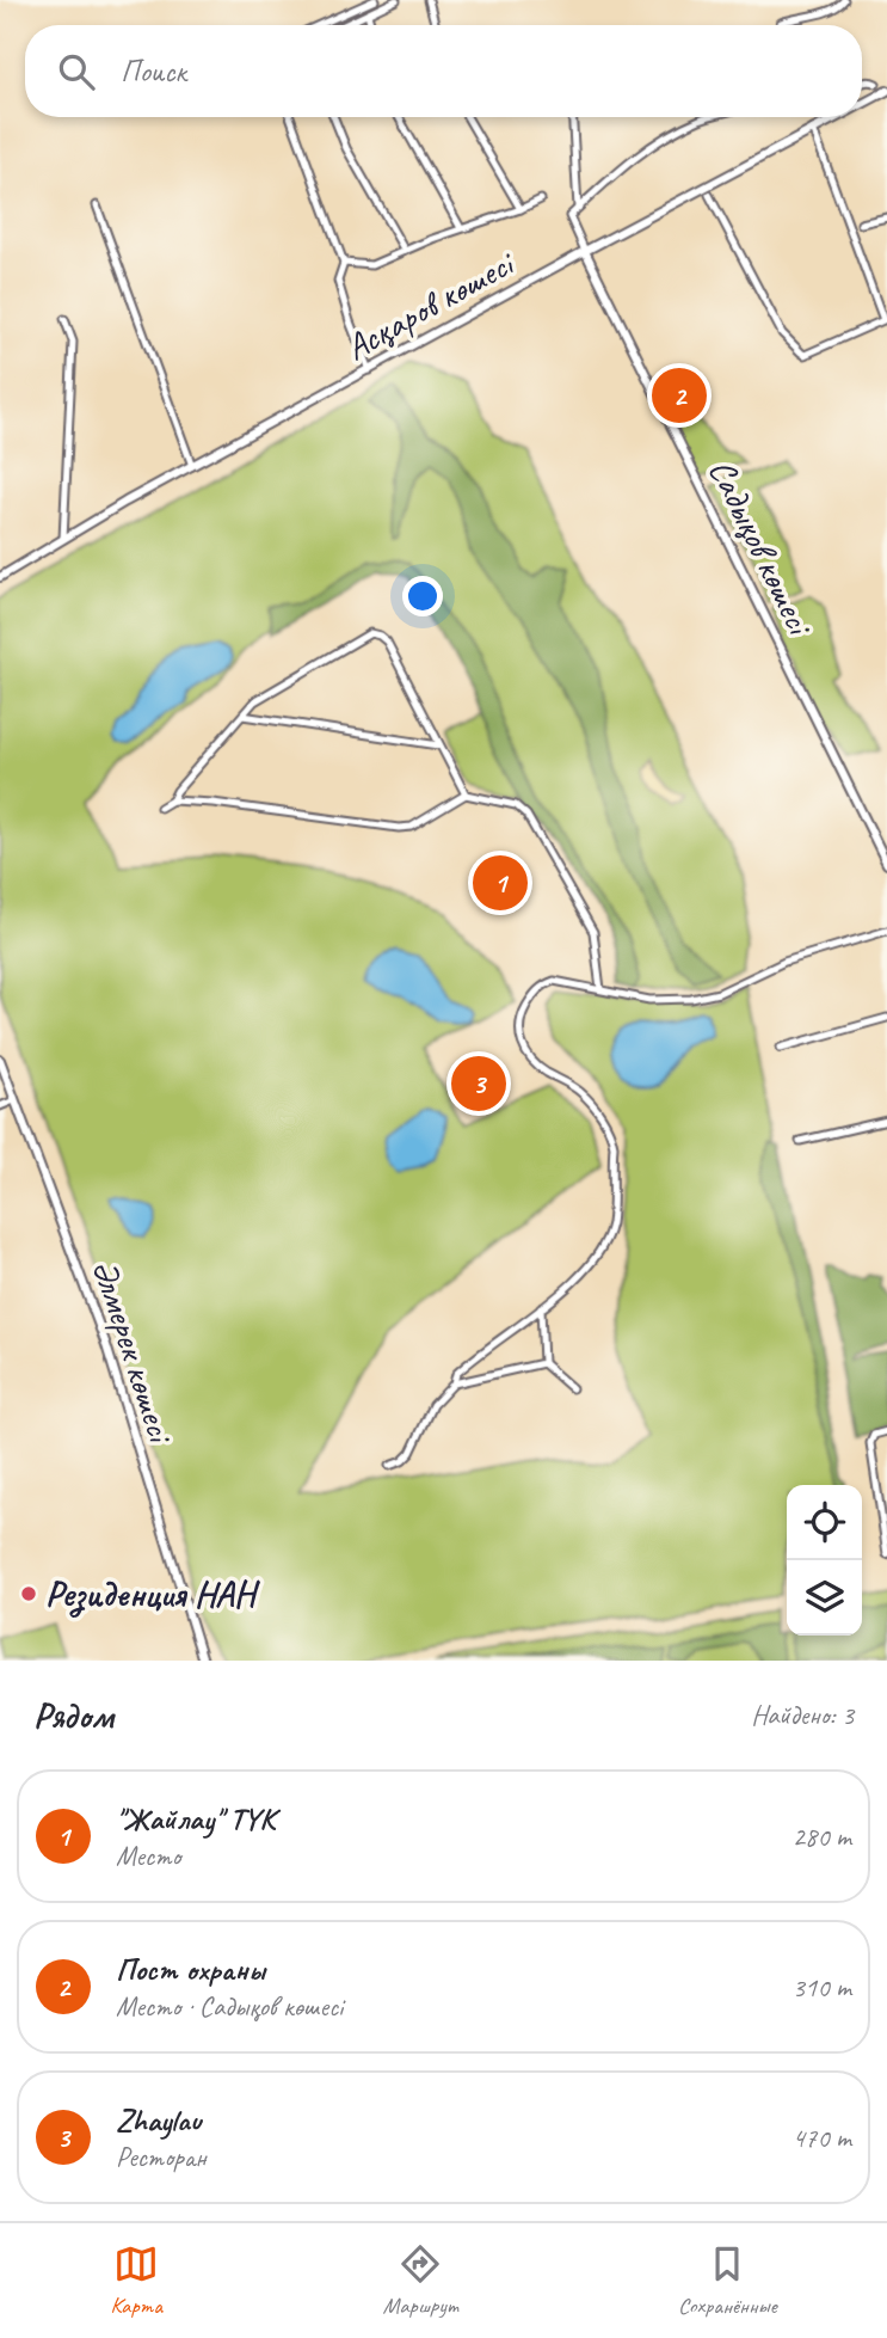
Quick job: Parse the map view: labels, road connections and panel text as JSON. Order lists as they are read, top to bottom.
{
  "streets": {
    "street": ["Асқаров көшесі", "Садықов көшесі", "Әлмерек көшесі"]
  },
  "crossings": [
    ["Асқаров көшесі", "Садықов көшесі"]
  ],
  "places": ["Резиденция НАН"],
  "page": {
    "search": "Поиск",
    "pins": ["2", "1", "3"],
    "heading": ["Рядом", "Найдено: 3"],
    "list": [
      {
        "mark": "1",
        "name": "\"Жайлау\" ТҮК",
        "note": "Место",
        "value": "280 m"
      },
      {
        "mark": "2",
        "name": "Пост охраны",
        "note": "Место · Садықов көшесі",
        "value": "310 m"
      },
      {
        "mark": "3",
        "name": "Zhaylau",
        "note": "Ресторан",
        "value": "470 m"
      }
    ],
    "nav": ["Карта", "Маршрут", "Сохранённые"]
  }
}
